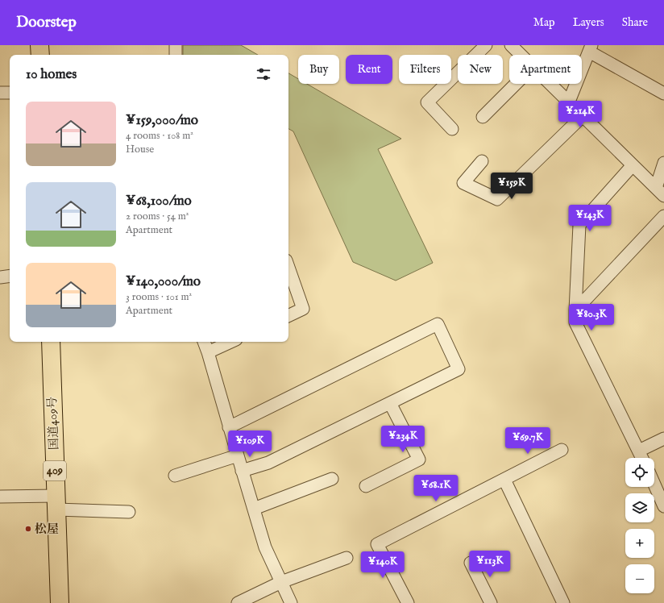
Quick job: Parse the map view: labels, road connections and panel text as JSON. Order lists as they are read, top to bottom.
{
  "streets": {
    "highway": ["国道409号", "409"]
  },
  "places": ["松屋"],
  "page": {
    "header": "Doorstep",
    "nav": ["Map", "Layers", "Share"],
    "chip": [
      "Buy",
      "Rent",
      "Filters",
      "New",
      "Apartment"
    ],
    "heading": "10 homes",
    "list": [
      {
        "name": "¥159,000/mo",
        "note": "4 rooms · 108 m² · House"
      },
      {
        "name": "¥68,100/mo",
        "note": "2 rooms · 54 m² · Apartment"
      },
      {
        "name": "¥140,000/mo",
        "note": "3 rooms · 101 m² · Apartment"
      }
    ],
    "price": [
      "¥214K",
      "¥159K",
      "¥143K",
      "¥80.3K",
      "¥234K",
      "¥69.7K",
      "¥109K",
      "¥68.1K",
      "¥113K",
      "¥140K"
    ],
    "map_buttons": ["+", "−"]
  }
}
